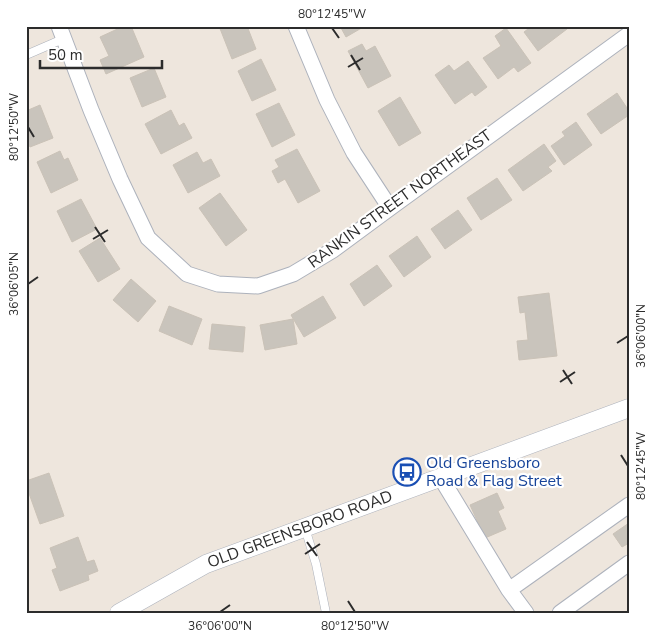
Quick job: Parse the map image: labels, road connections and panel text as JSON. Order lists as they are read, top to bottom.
{
  "streets": {
    "street": ["RANKIN STREET NORTHEAST", "OLD GREENSBORO ROAD"]
  },
  "places": {
    "bus stop": ["Old Greensboro Road & Flag Street"]
  },
  "scale_bar": "50 m",
  "coordinates": [
    "80°12'45\"W",
    "80°12'50\"W",
    "36°06'05\"N",
    "36°06'00\"N"
  ]
}
